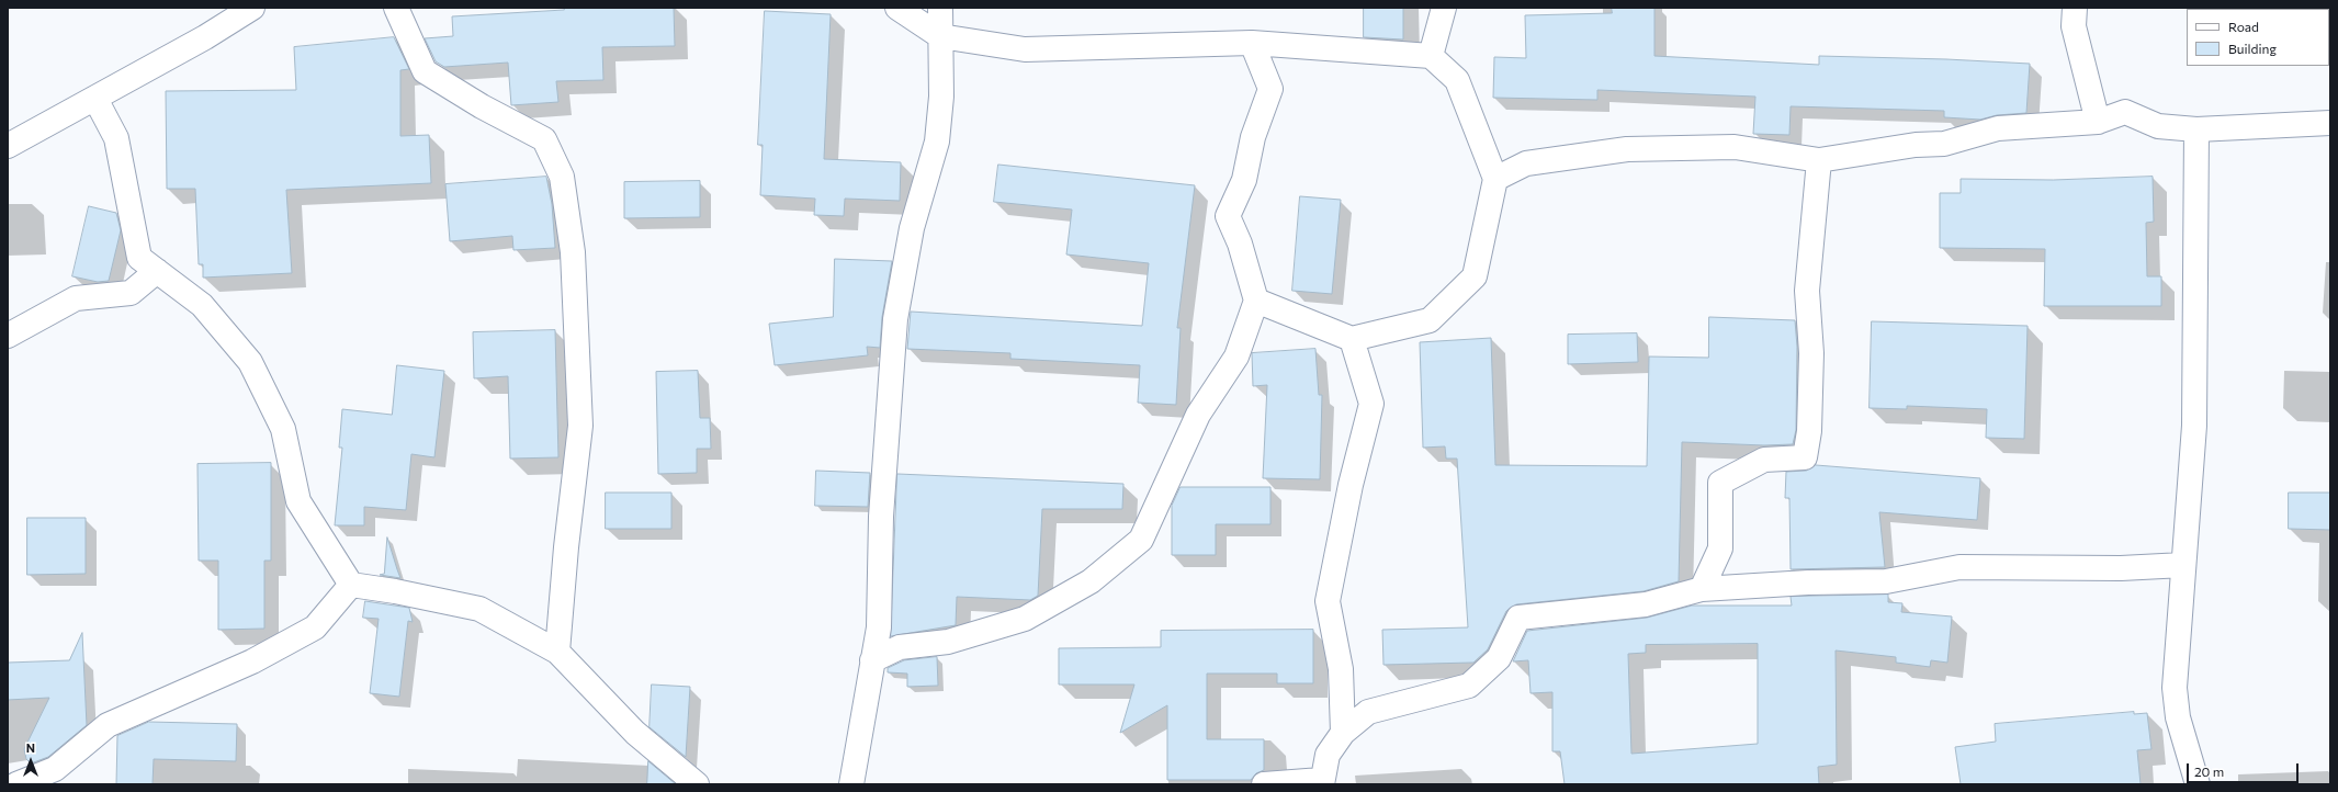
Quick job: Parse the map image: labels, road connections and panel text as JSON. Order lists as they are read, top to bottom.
{
  "legend": ["Road", "Building"],
  "scale_bar": "20 m",
  "north": "top"
}
